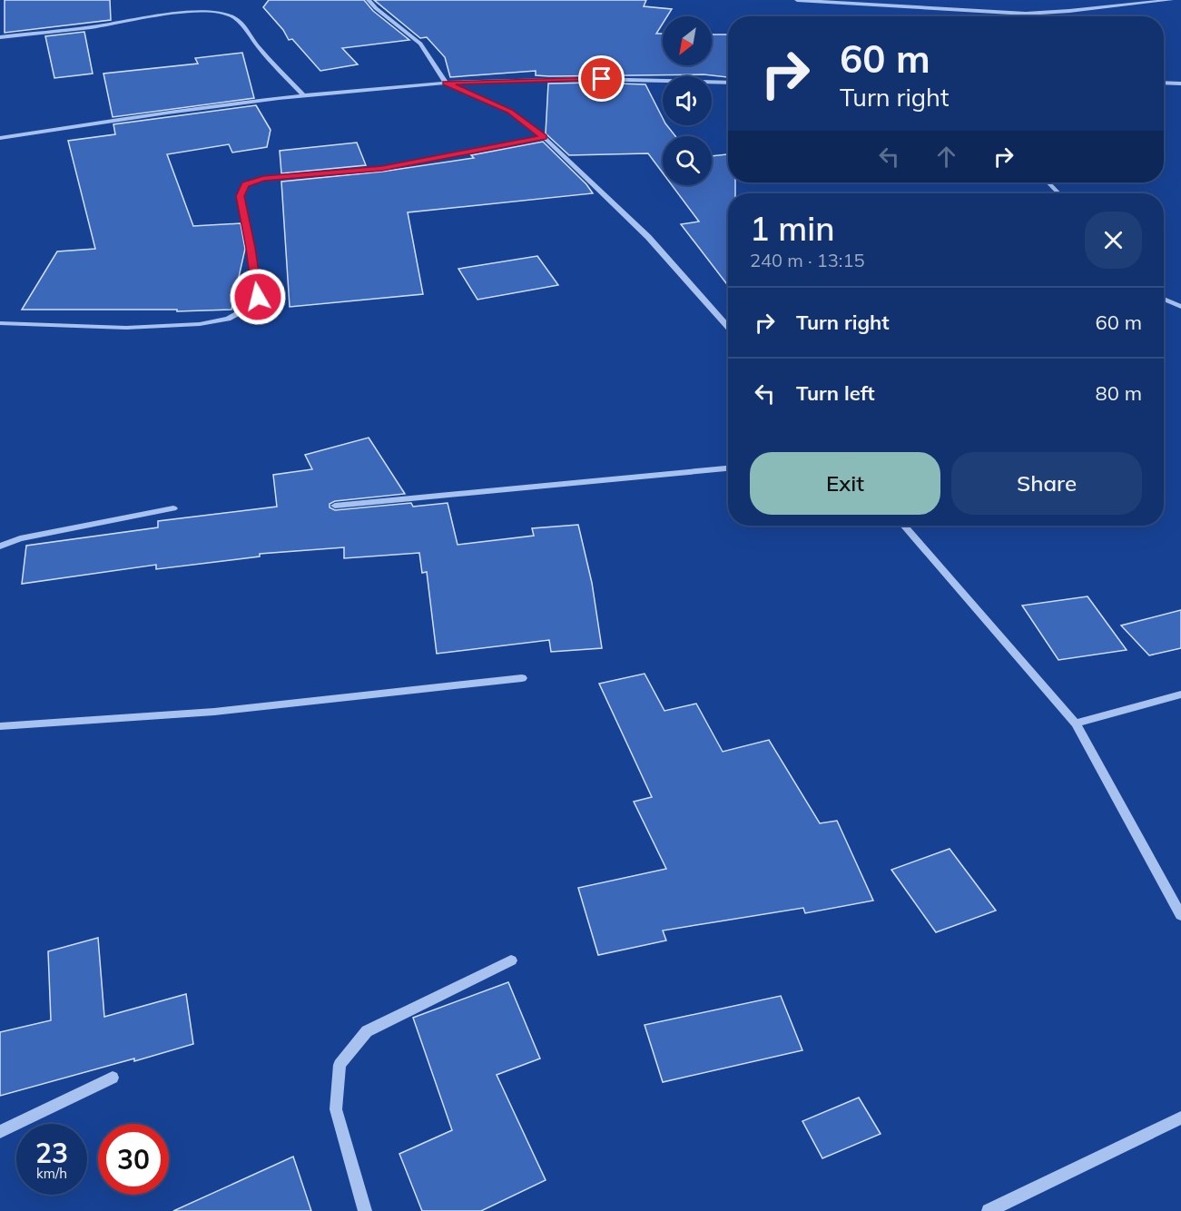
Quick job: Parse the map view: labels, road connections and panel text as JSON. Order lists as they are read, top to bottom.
{
  "north": "bottom left",
  "page": {
    "turn": ["60 m", "Turn right"],
    "heading": ["1 min", "240 m · 13:15"],
    "list": [
      {
        "name": "Turn right",
        "value": "60 m"
      },
      {
        "name": "Turn left",
        "value": "80 m"
      }
    ],
    "buttons": ["Exit", "Share"],
    "speed": "23 km/h",
    "limit": "30"
  }
}
